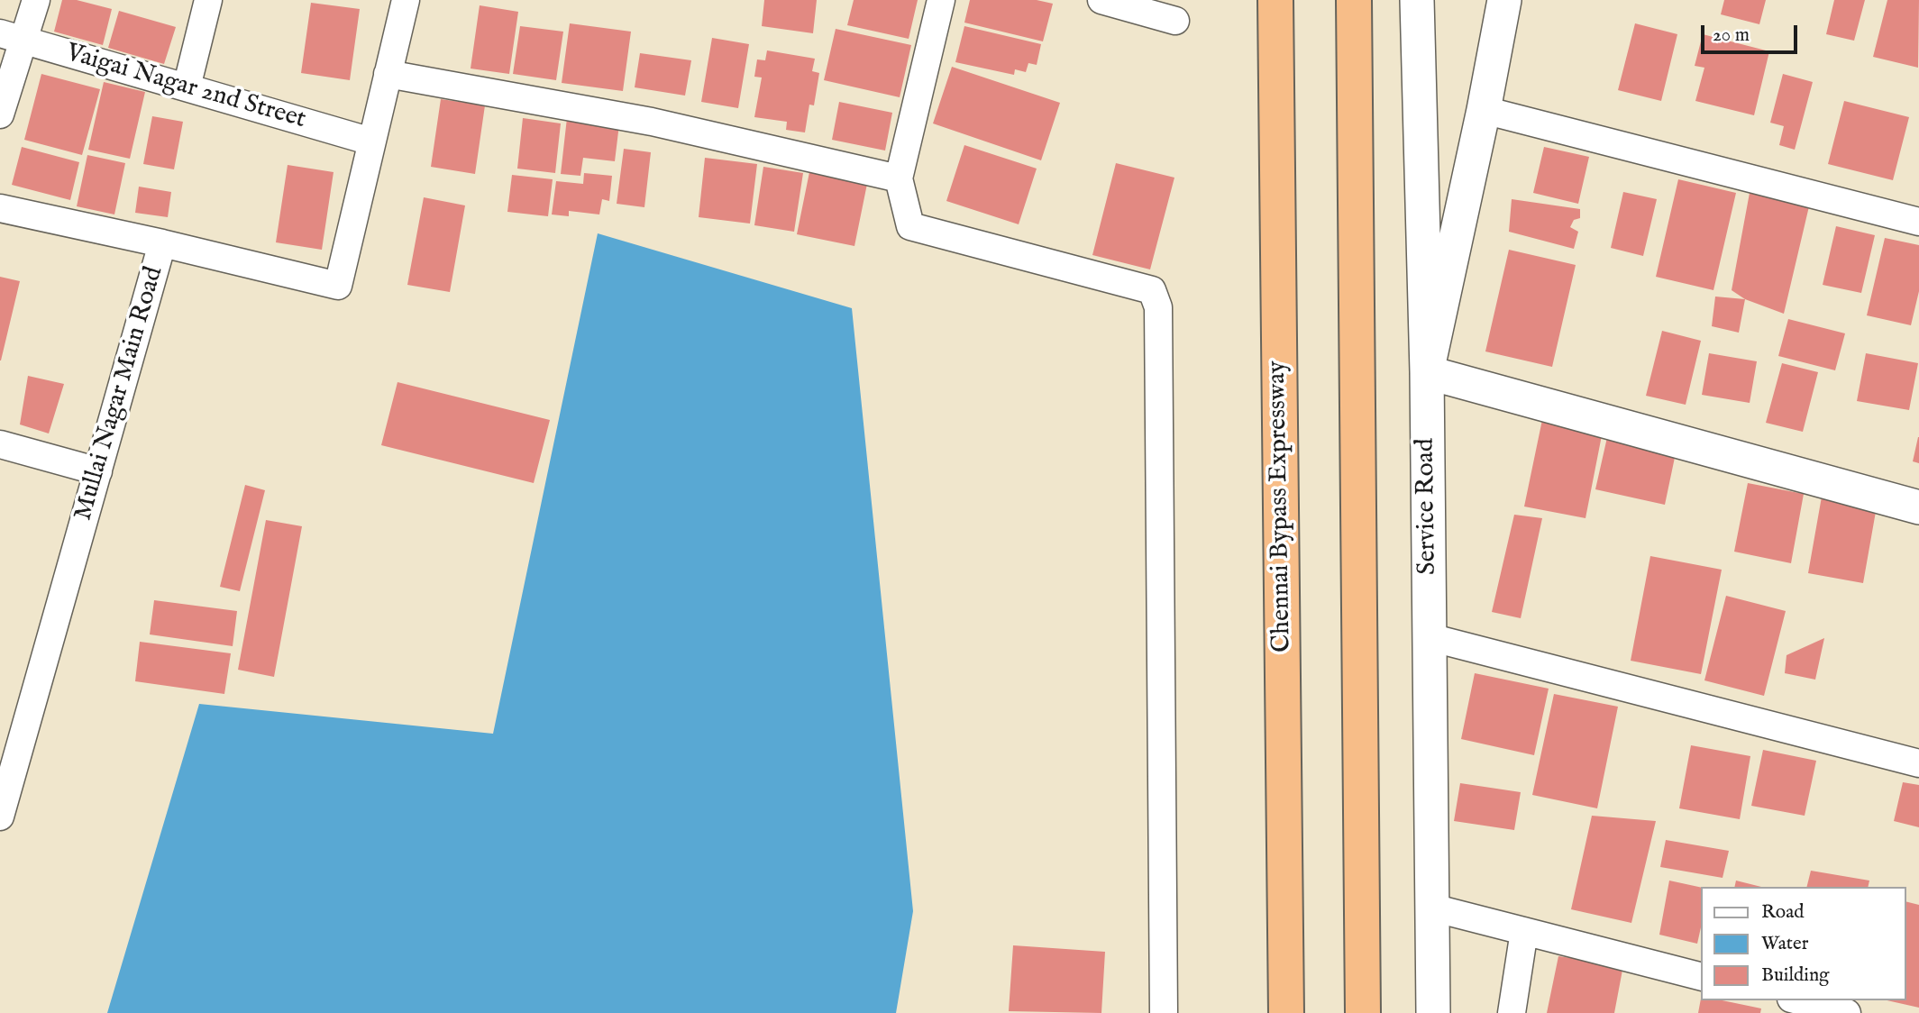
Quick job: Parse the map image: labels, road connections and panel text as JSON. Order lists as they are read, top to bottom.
{
  "streets": {
    "highway": ["Chennai Bypass Expressway"],
    "street": ["Vaigai Nagar 2nd Street", "Mullai Nagar Main Road", "Service Road"]
  },
  "crossings": [
    ["Vaigai Nagar 2nd Street", "Mullai Nagar Main Road"]
  ],
  "legend": ["Road", "Water", "Building"],
  "scale_bar": "20 m"
}
